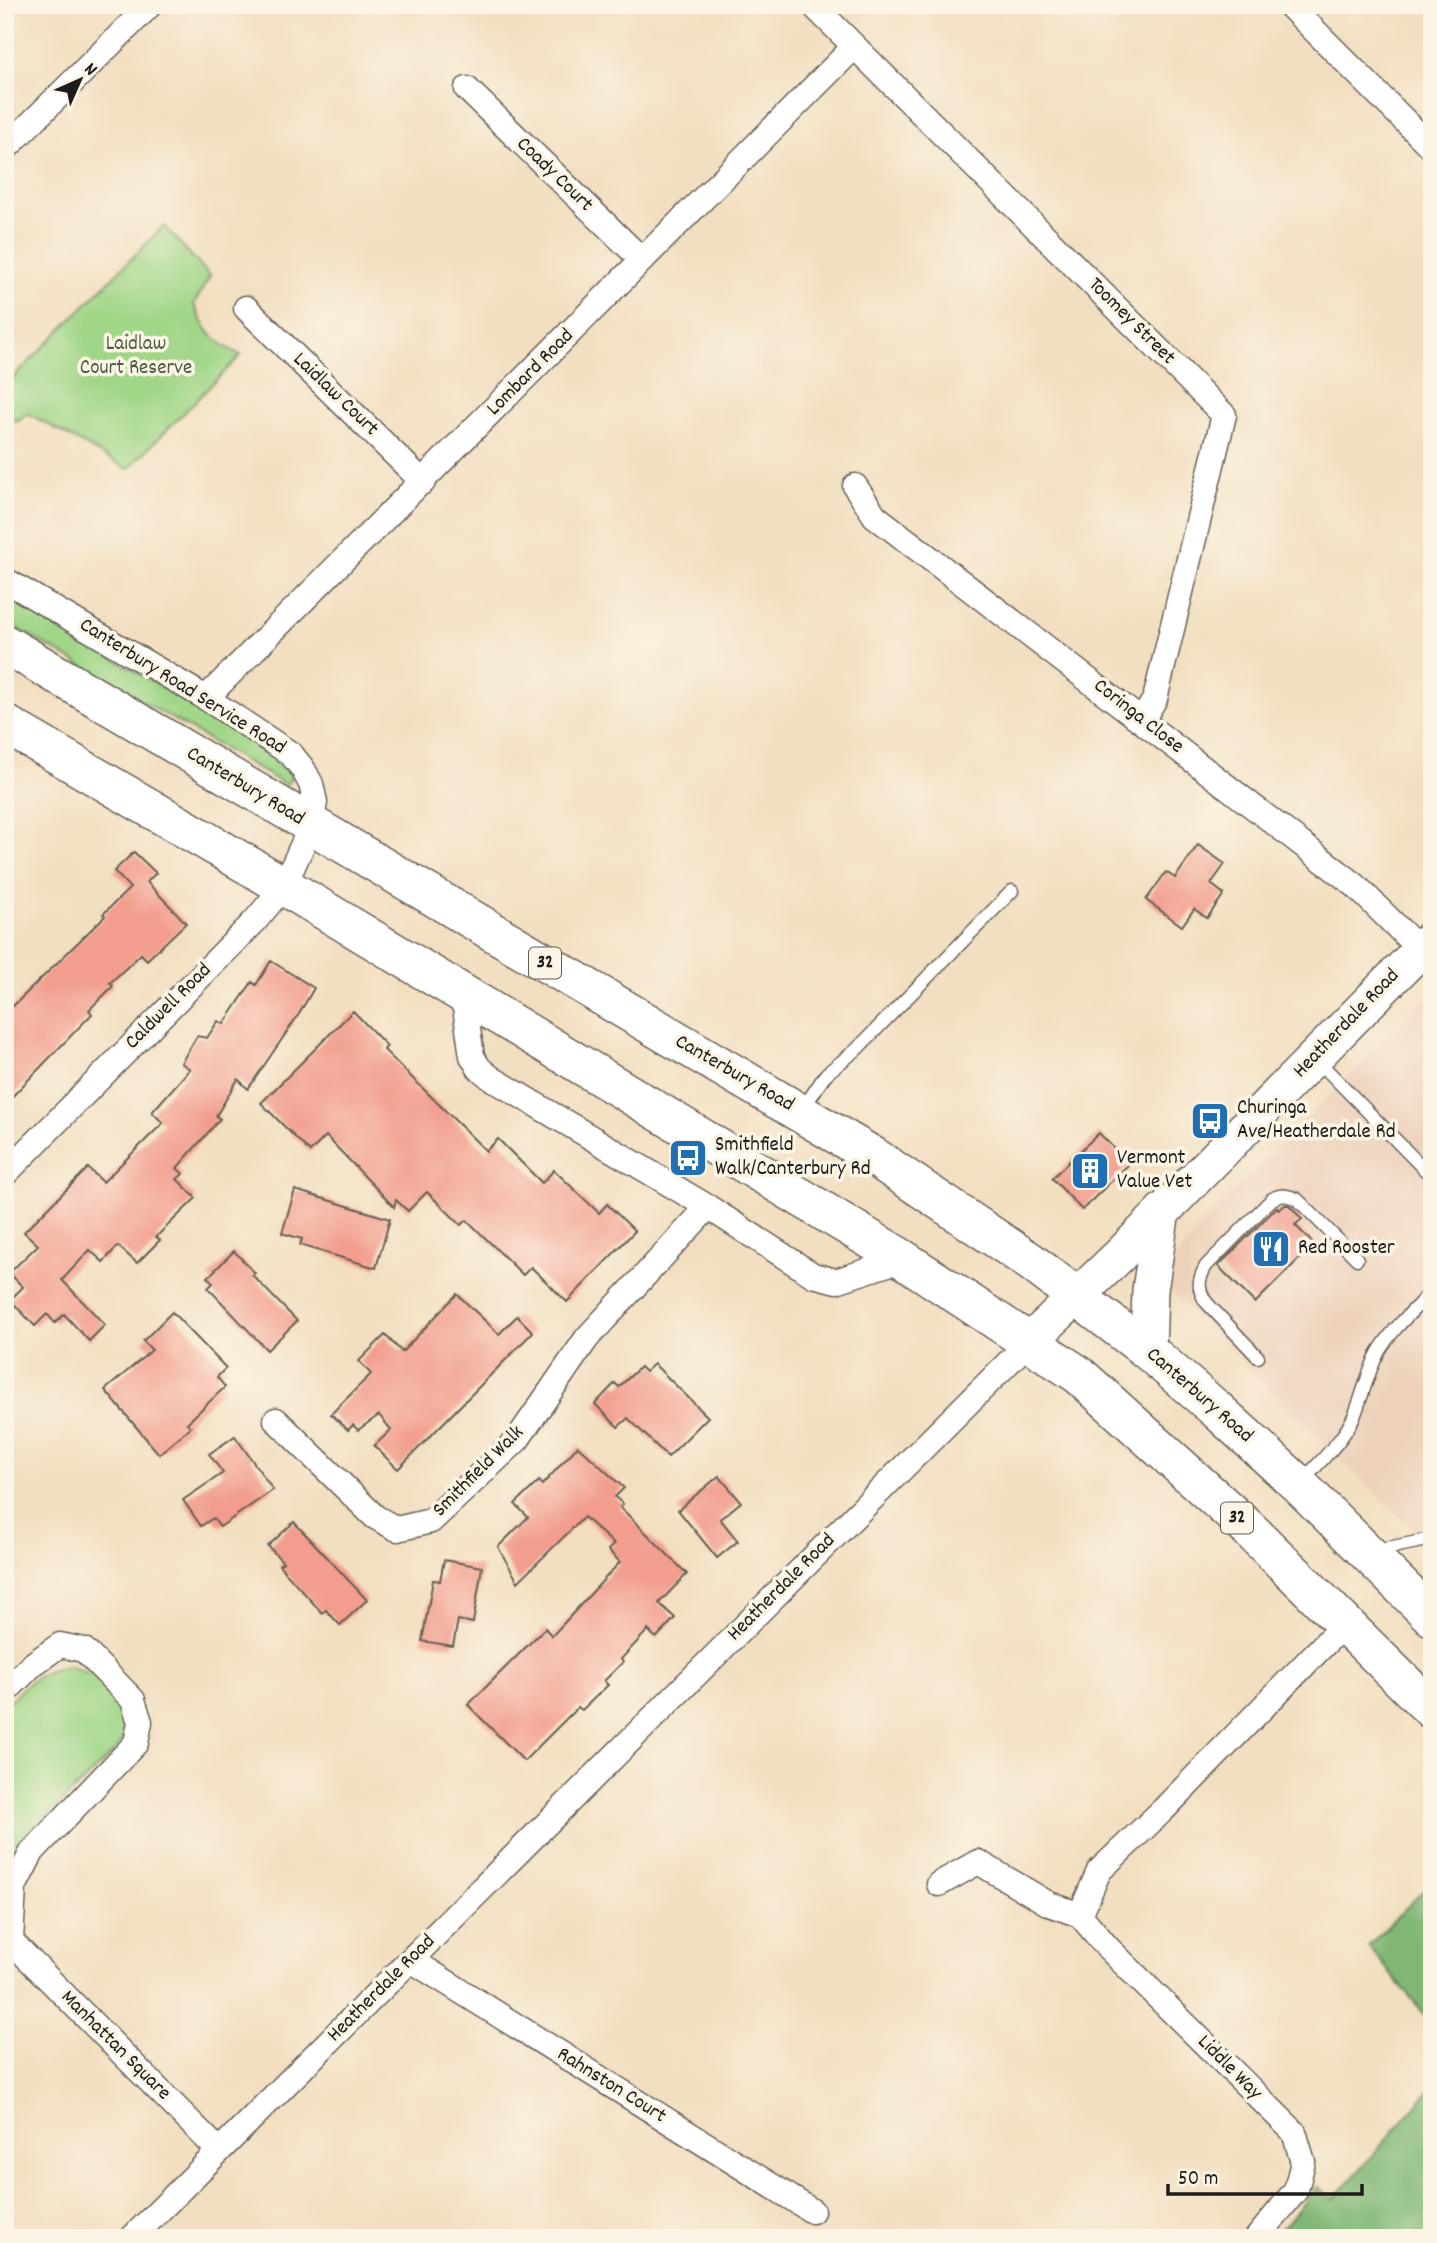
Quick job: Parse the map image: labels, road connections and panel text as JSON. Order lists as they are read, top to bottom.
{
  "streets": {
    "main road": ["Canterbury Road", "32", "Heatherdale Road"],
    "street": [
      "Coady Court",
      "Toomey Street",
      "Lombard Road",
      "Laidlaw Court",
      "Canterbury Road Service Road",
      "Coringa Close",
      "Caldwell Road",
      "Smithfield Walk",
      "Manhattan Square",
      "Liddle Way",
      "Rahnston Court"
    ]
  },
  "crossings": [
    ["Coady Court", "Lombard Road"],
    ["Toomey Street", "Lombard Road"],
    ["Toomey Street", "Coringa Close"],
    ["Lombard Road", "Laidlaw Court"],
    ["Lombard Road", "Canterbury Road Service Road"],
    ["Canterbury Road Service Road", "Canterbury Road"],
    ["Canterbury Road Service Road", "Caldwell Road"],
    ["Coringa Close", "Heatherdale Road"],
    ["Canterbury Road", "Caldwell Road"],
    ["Canterbury Road", "Heatherdale Road"],
    ["32", "Caldwell Road"],
    ["32", "Heatherdale Road"],
    ["Heatherdale Road", "Manhattan Square"],
    ["Heatherdale Road", "Rahnston Court"]
  ],
  "parks": ["Laidlaw Court Reserve"],
  "places": {
    "bus stop": ["Churinga Ave/Heatherdale Rd", "Smithfield Walk/Canterbury Rd"],
    "building": ["Vermont Value Vet"],
    "restaurant": ["Red Rooster"]
  },
  "scale_bar": "50 m",
  "north": "top right"
}
